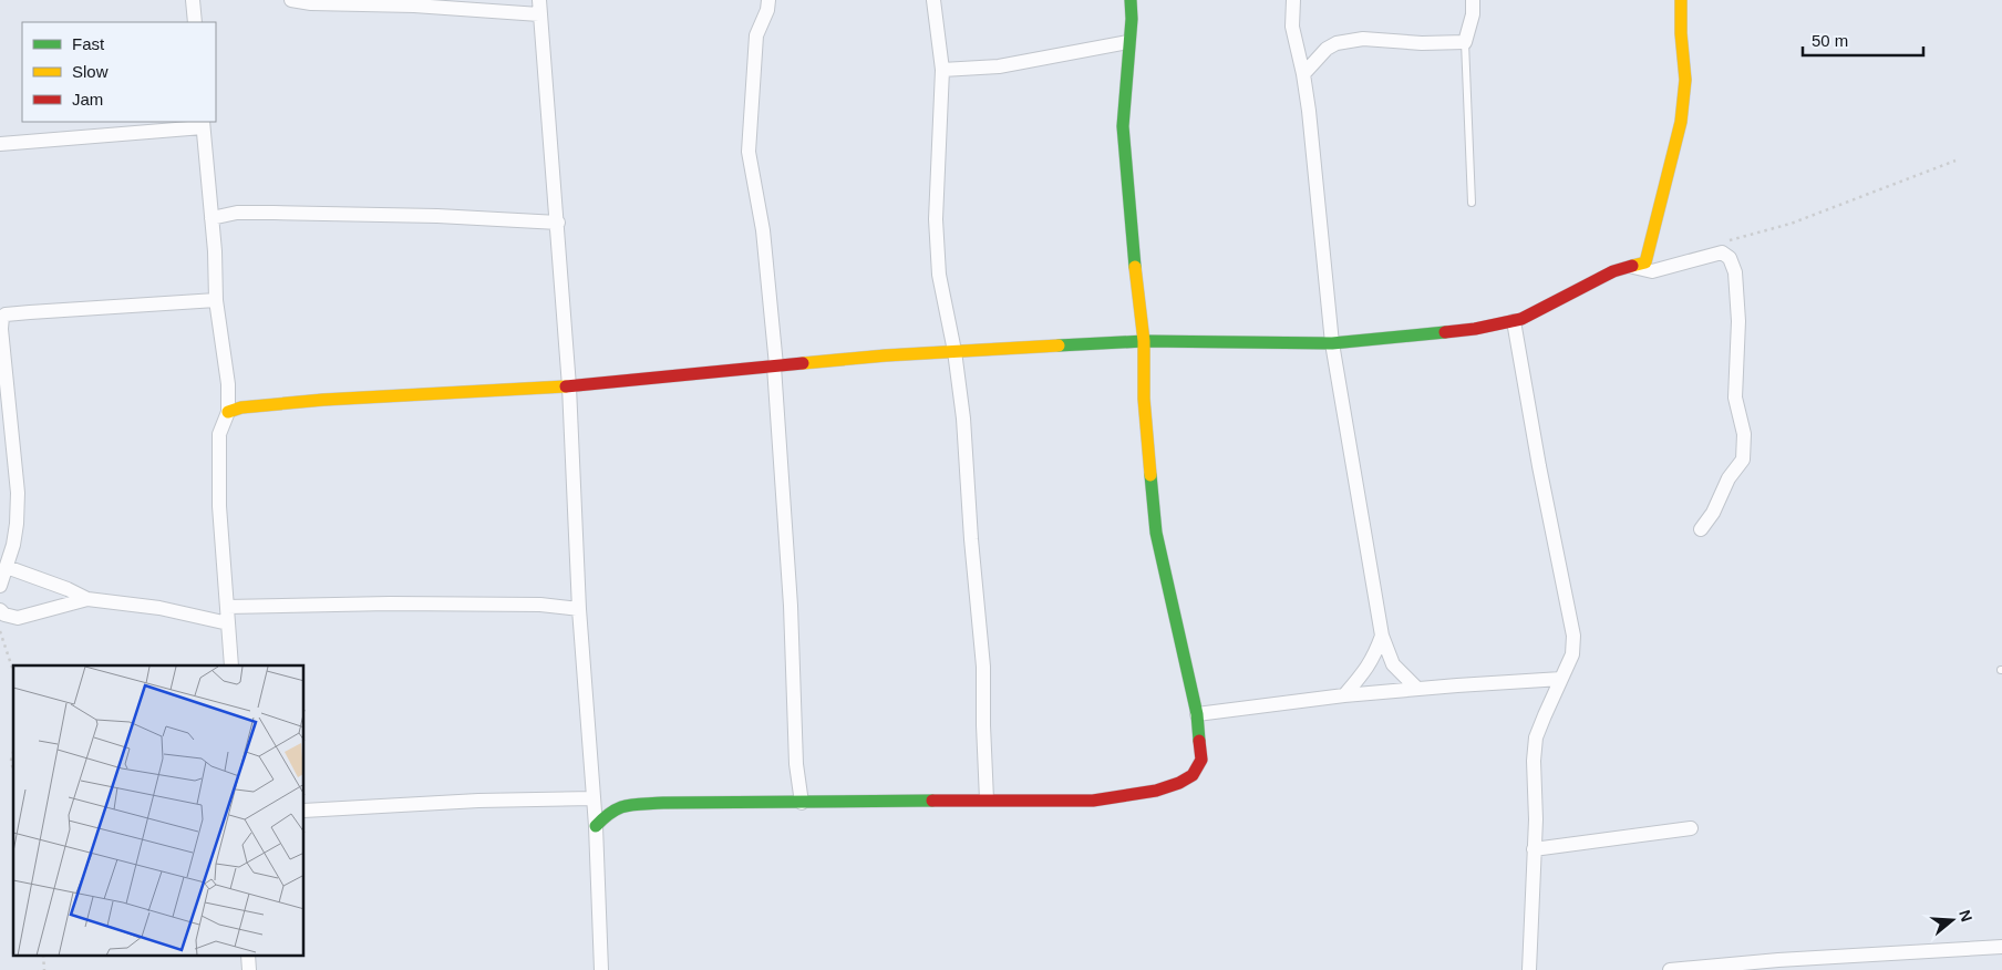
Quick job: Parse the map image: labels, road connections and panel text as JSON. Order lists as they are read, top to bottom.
{
  "legend": ["Fast", "Slow", "Jam"],
  "scale_bar": "50 m",
  "north": "right"
}
